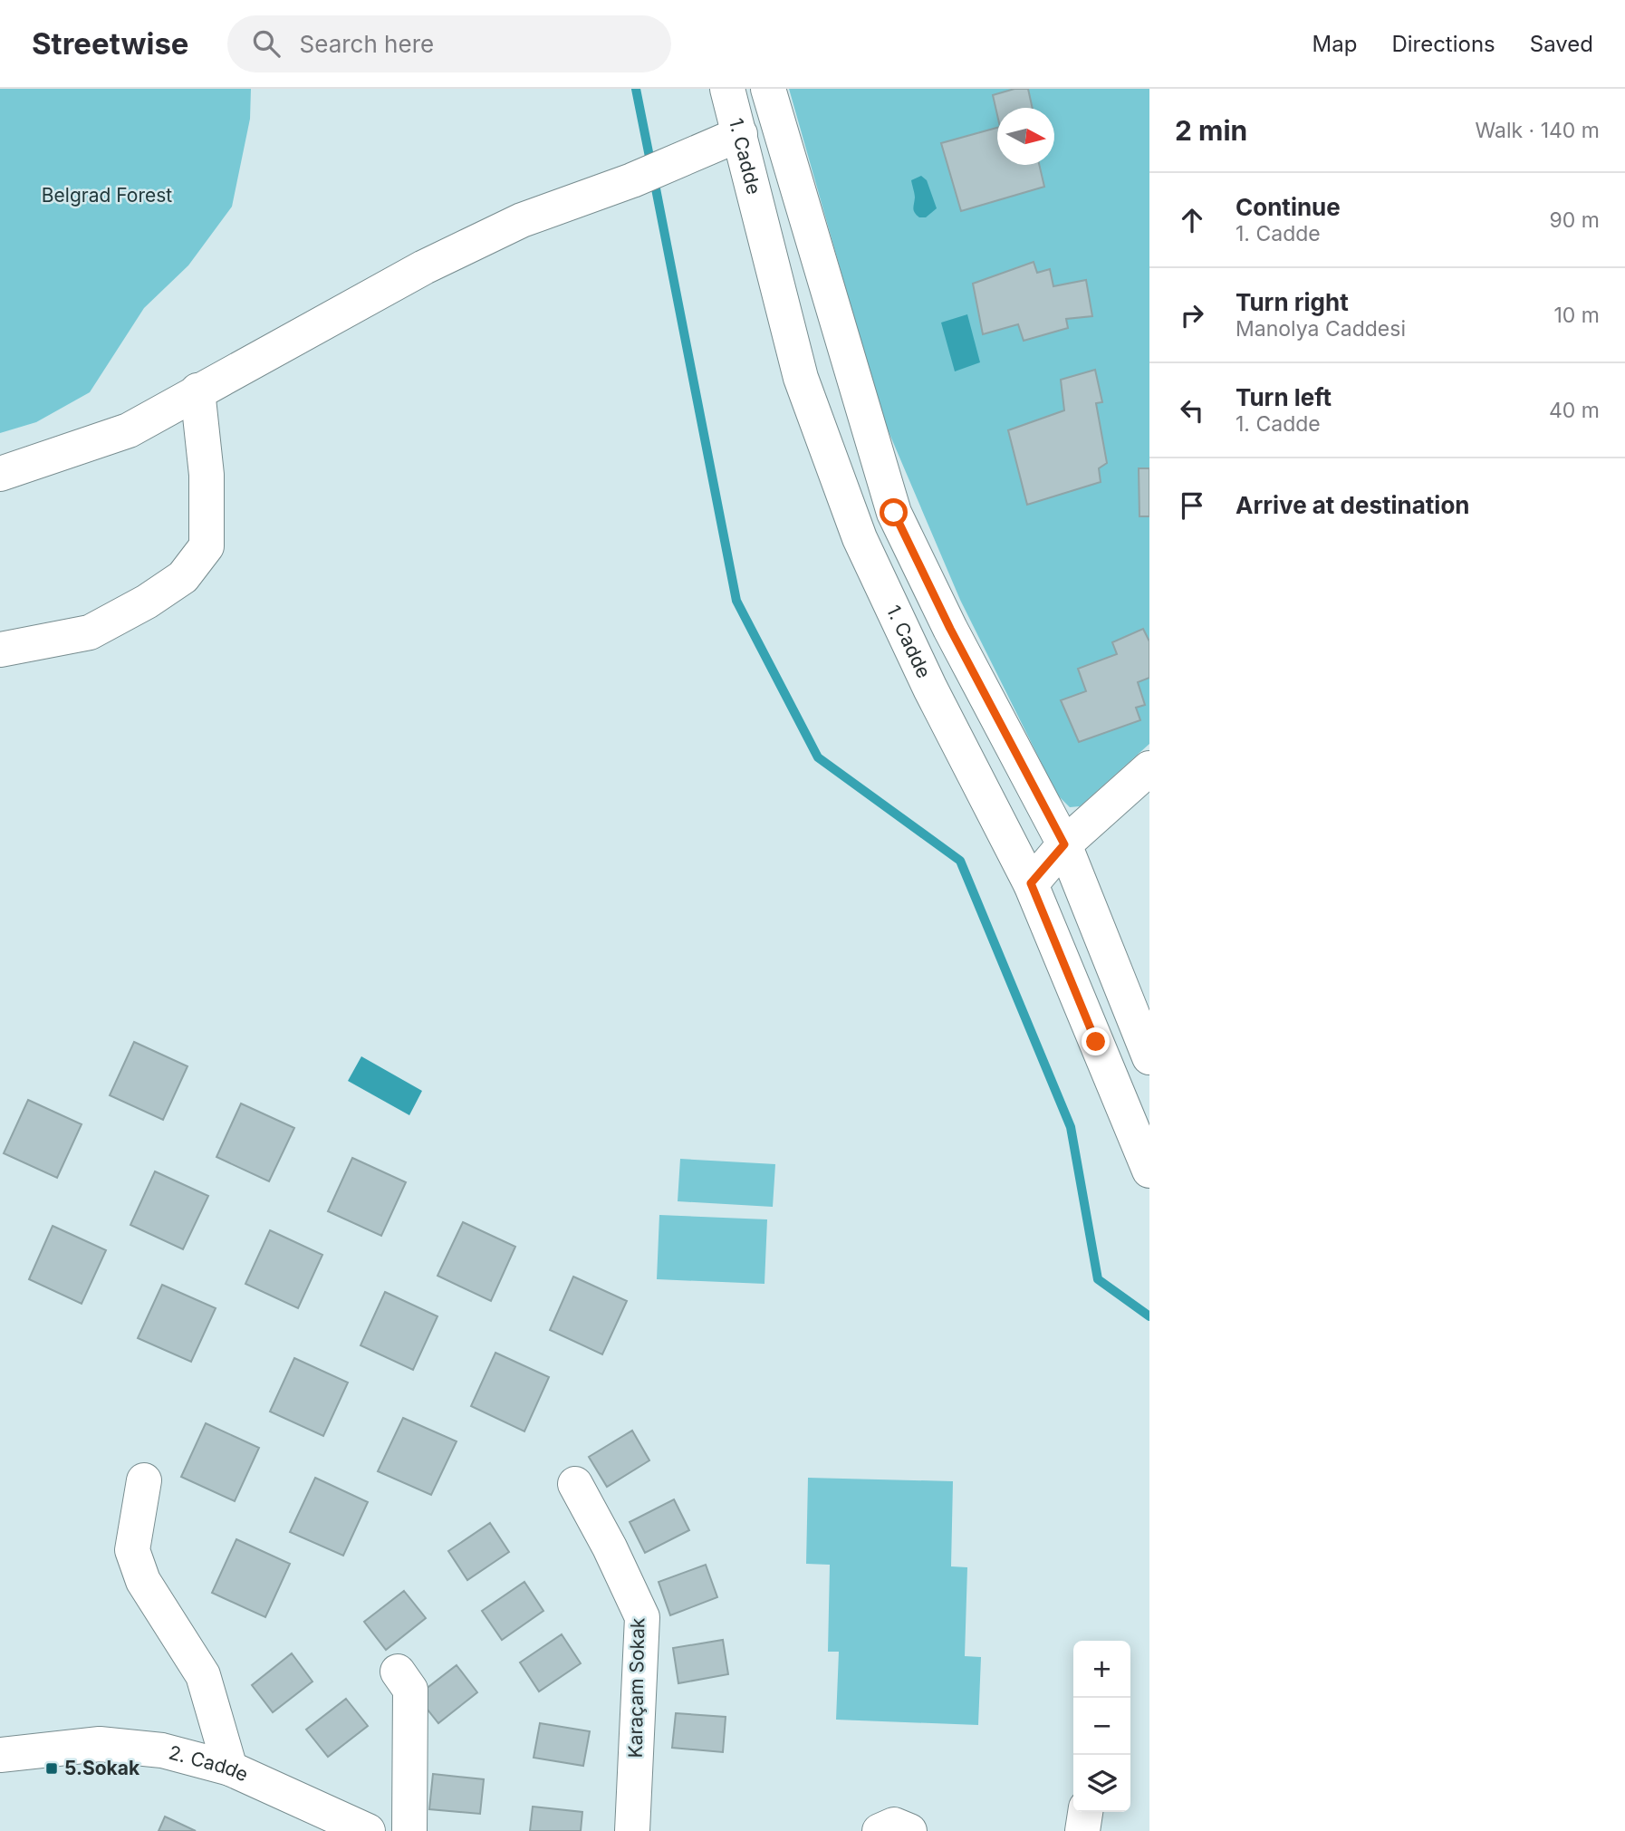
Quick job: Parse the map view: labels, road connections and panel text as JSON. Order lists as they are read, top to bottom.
{
  "streets": {
    "main road": ["1. Cadde", "Karaçam Sokak", "2. Cadde"]
  },
  "parks": ["Belgrad Forest"],
  "places": {
    "transit": ["5.Sokak"]
  },
  "north": "right",
  "page": {
    "header": "Streetwise",
    "search": "Search here",
    "nav": ["Map", "Directions", "Saved"],
    "heading": ["2 min", "Walk · 140 m"],
    "list": [
      ["Continue", "1. Cadde", "90 m"],
      ["Turn right", "Manolya Caddesi", "10 m"],
      ["Turn left", "1. Cadde", "40 m"],
      "Arrive at destination"
    ],
    "map_buttons": ["+", "−"]
  }
}
